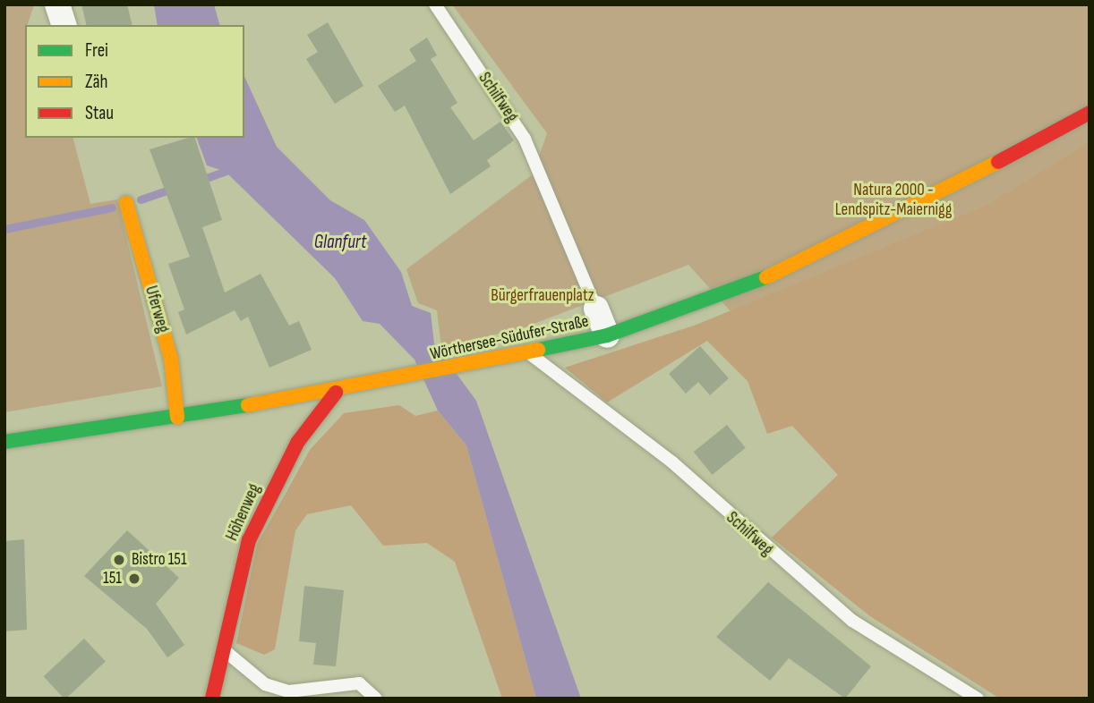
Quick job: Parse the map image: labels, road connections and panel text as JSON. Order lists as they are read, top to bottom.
{
  "streets": {
    "main road": ["Uferweg", "Wörthersee-Südufer-Straße", "Höhenweg"],
    "street": ["Schilfweg"]
  },
  "crossings": [
    ["Schilfweg", "Wörthersee-Südufer-Straße"],
    ["Uferweg", "Wörthersee-Südufer-Straße"],
    ["Wörthersee-Südufer-Straße", "Höhenweg"]
  ],
  "water": ["Glanfurt"],
  "parks": ["Natura 2000 - Lendspitz-Maiernigg", "Bürgerfrauenplatz"],
  "places": ["Bistro 151", "151"],
  "legend": ["Frei", "Zäh", "Stau"]
}
